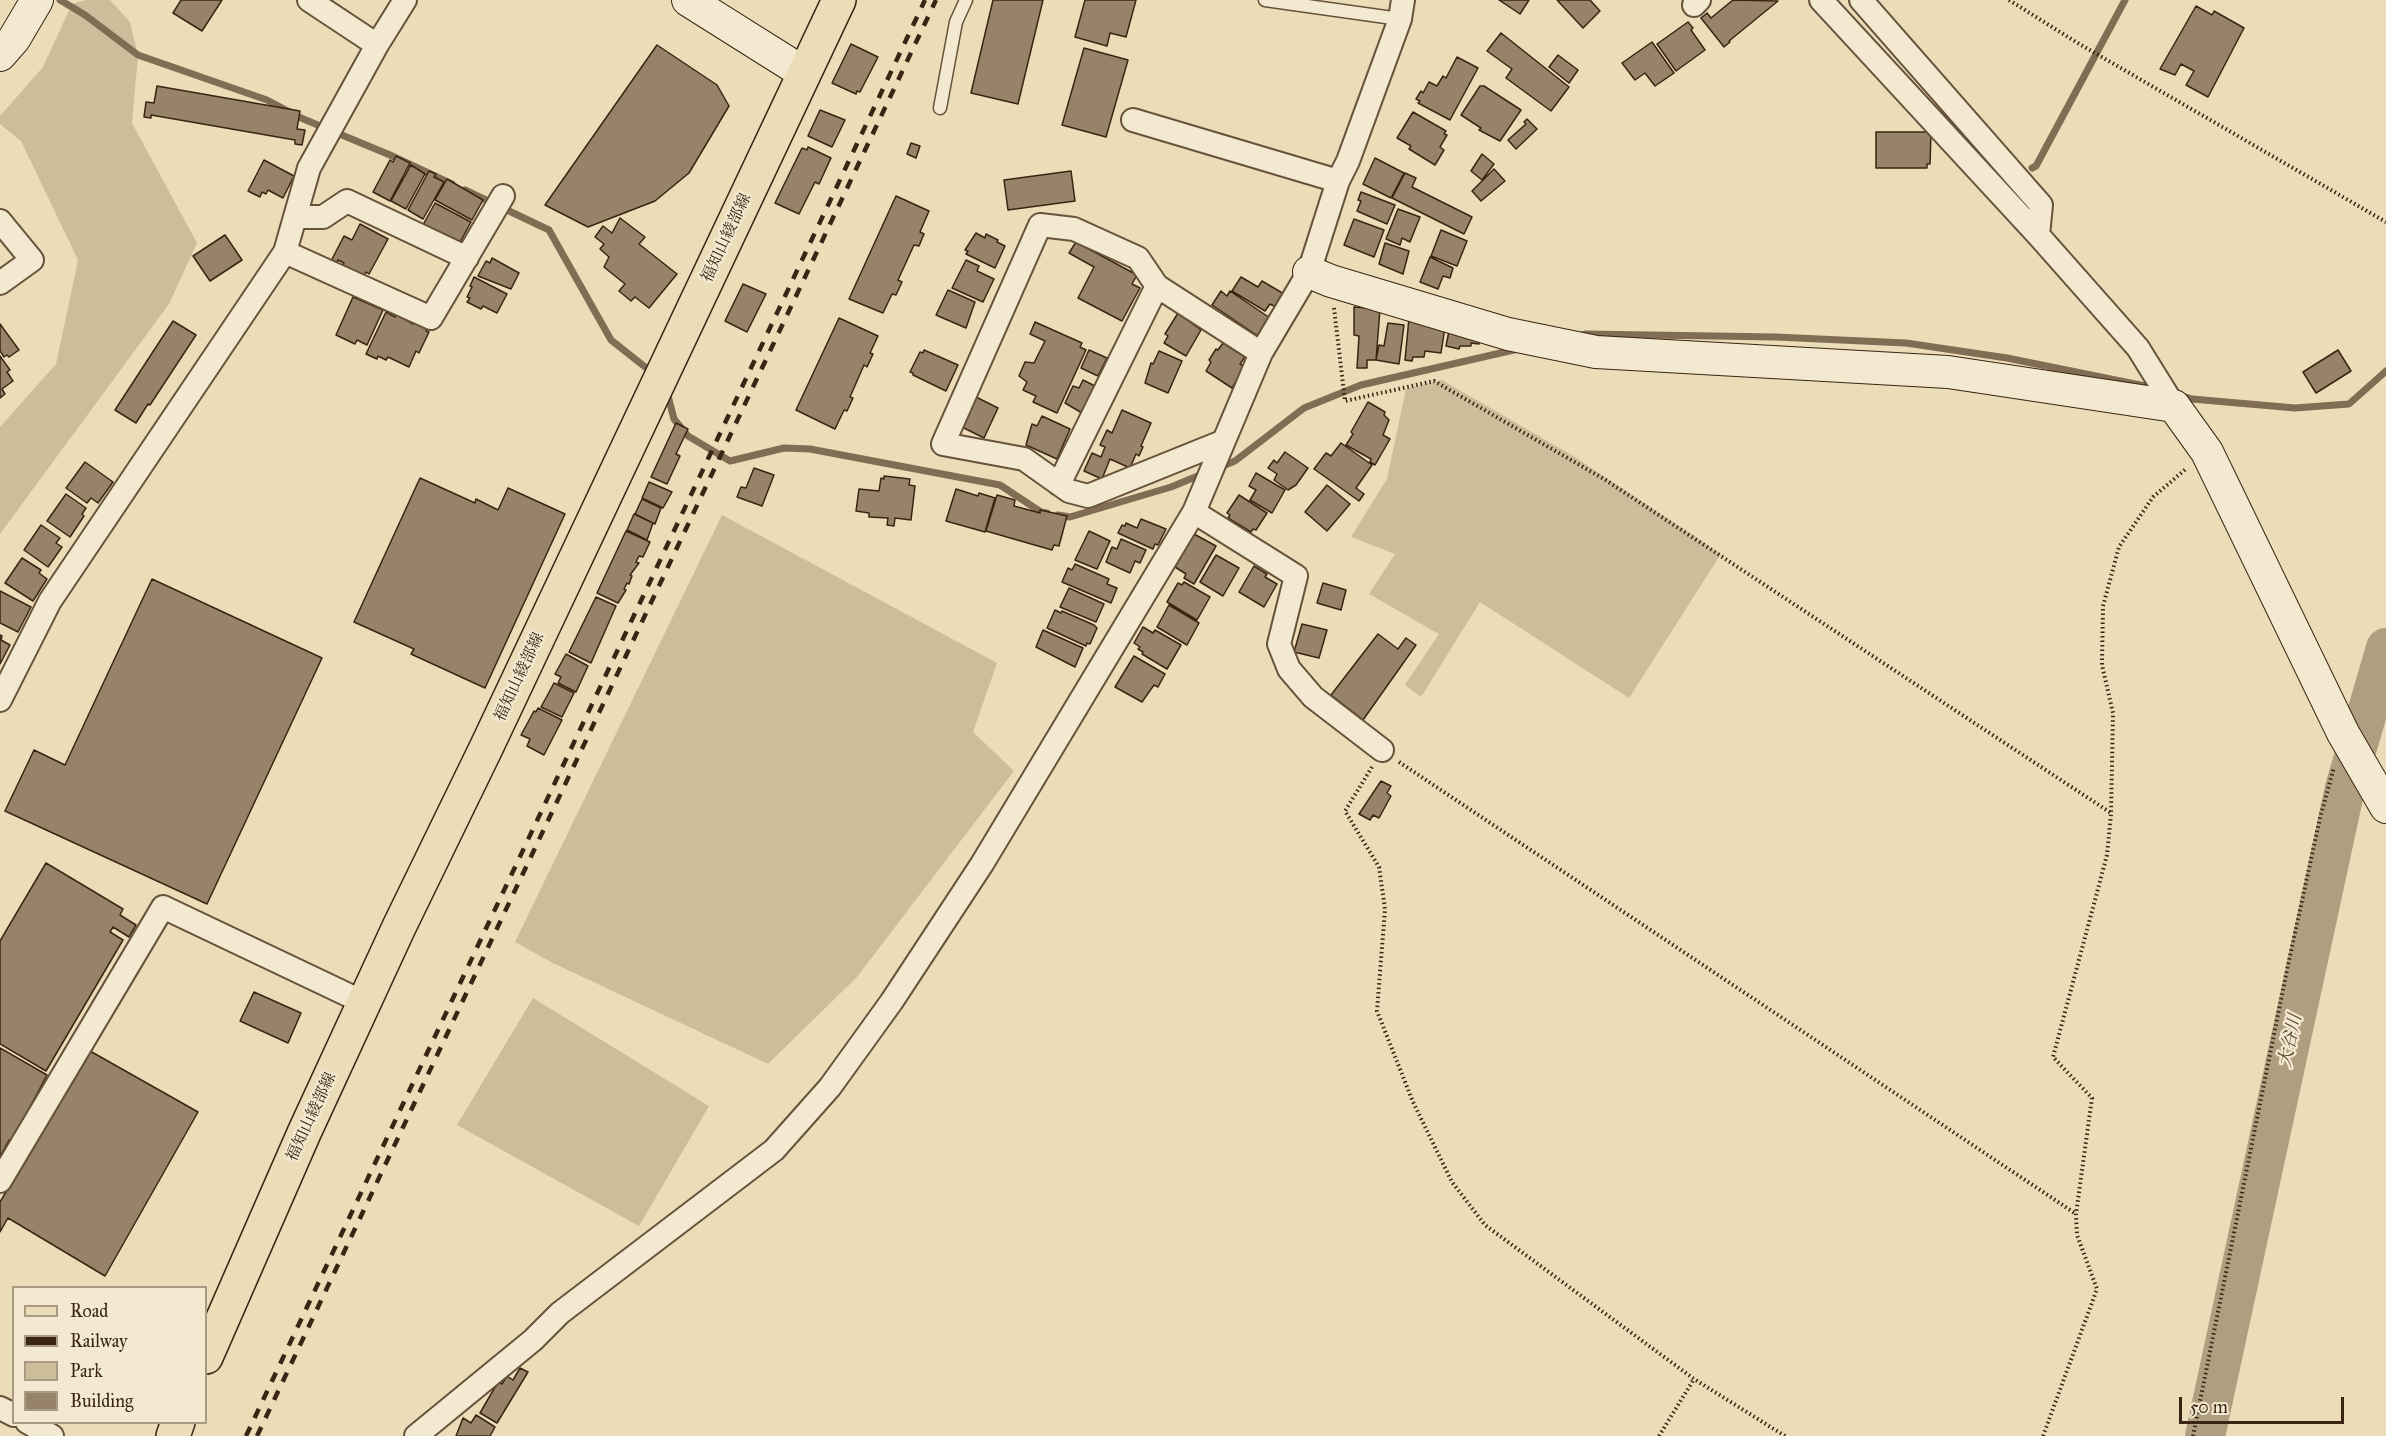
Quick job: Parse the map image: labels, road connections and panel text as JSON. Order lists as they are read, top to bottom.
{
  "streets": {
    "main road": ["福知山綾部線"]
  },
  "water": ["大谷川"],
  "legend": [
    "Road",
    "Railway",
    "Park",
    "Building"
  ],
  "scale_bar": "50 m"
}
